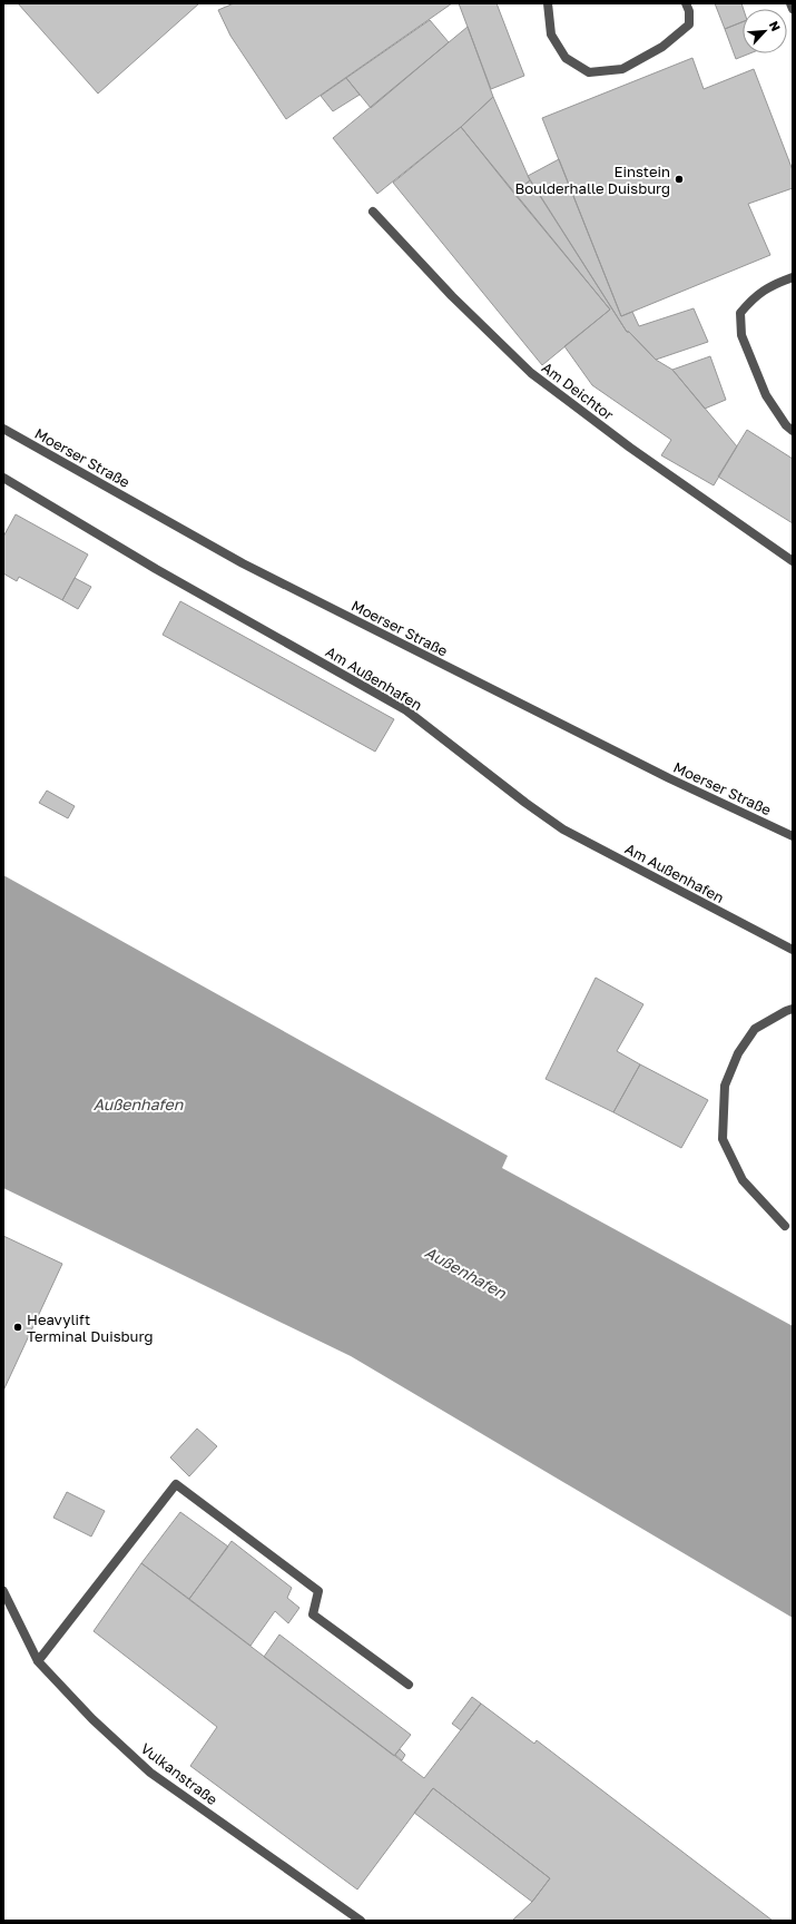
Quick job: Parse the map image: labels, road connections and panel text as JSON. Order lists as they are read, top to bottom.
{
  "streets": {
    "street": [
      "Am Deichtor",
      "Moerser Straße",
      "Am Außenhafen",
      "Vulkanstraße"
    ]
  },
  "water": ["Außenhafen"],
  "places": ["Einstein Boulderhalle Duisburg", "Heavylift Terminal Duisburg"],
  "north": "top right"
}
